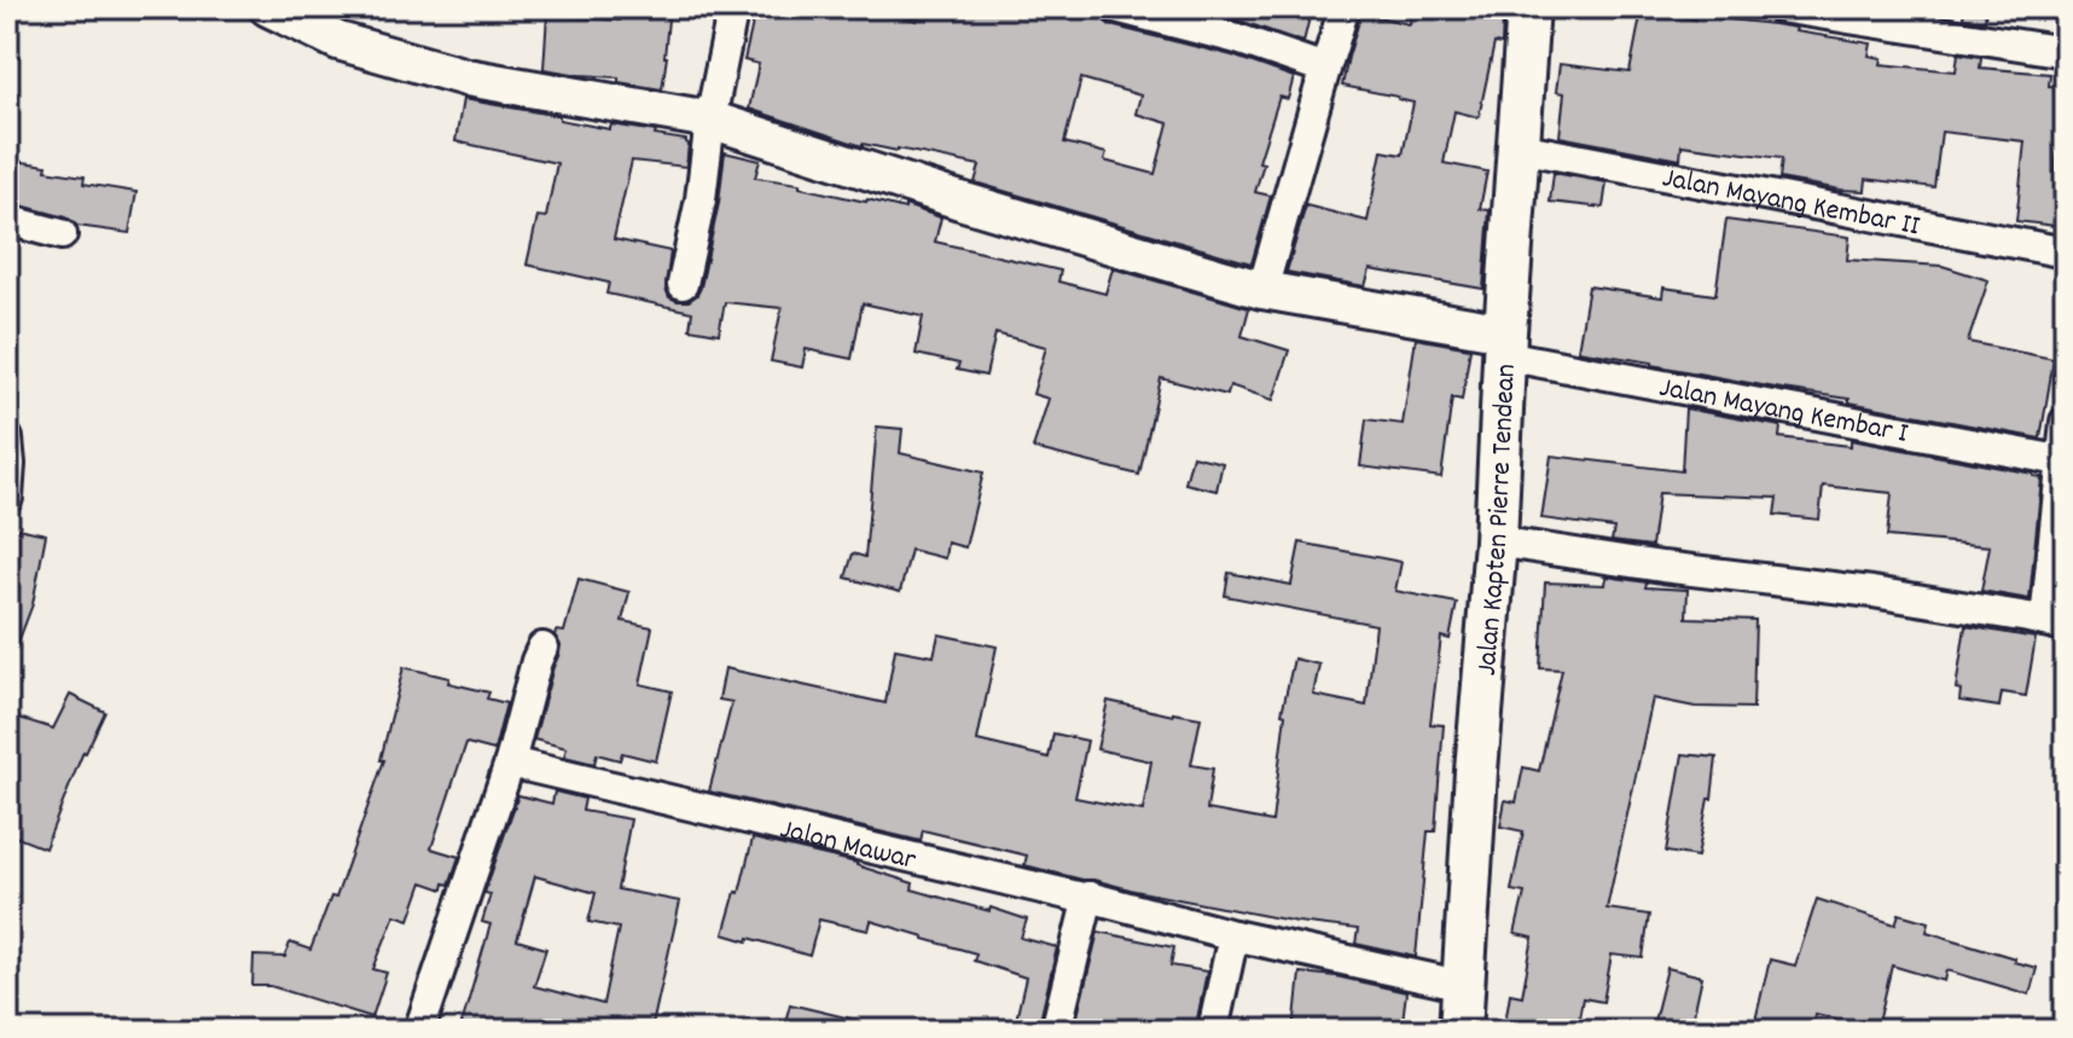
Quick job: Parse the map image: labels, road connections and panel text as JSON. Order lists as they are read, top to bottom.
{
  "streets": {
    "main road": ["Jalan Kapten Pierre Tendean"],
    "street": ["Jalan Mayang Kembar II", "Jalan Mayang Kembar I", "Jalan Mawar"]
  },
  "crossings": [
    ["Jalan Mayang Kembar II", "Jalan Kapten Pierre Tendean"],
    ["Jalan Mayang Kembar I", "Jalan Kapten Pierre Tendean"],
    ["Jalan Kapten Pierre Tendean", "Jalan Mawar"]
  ]
}
